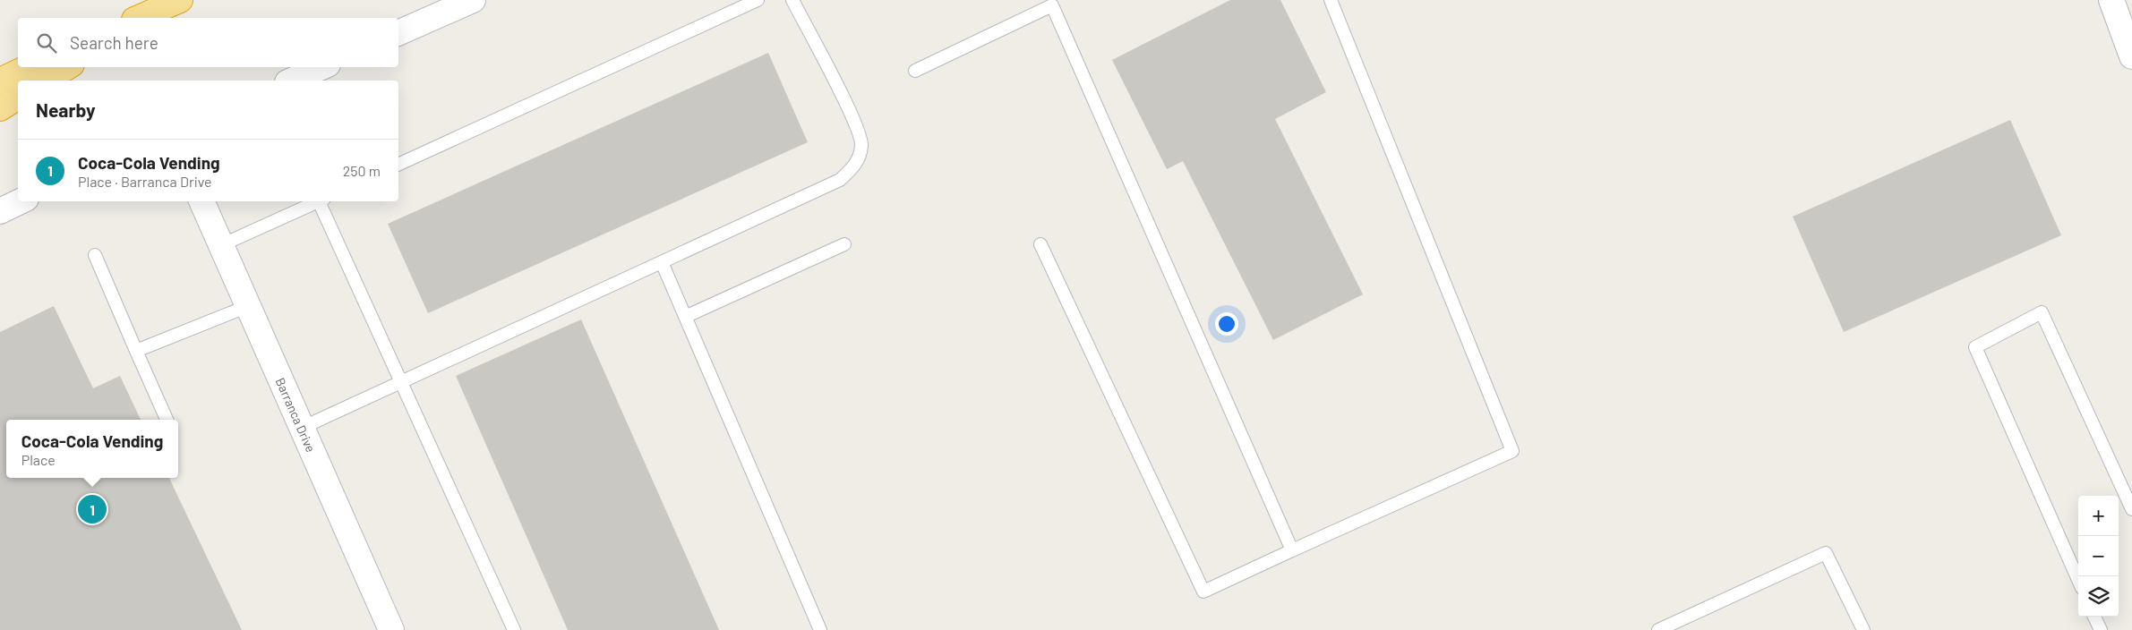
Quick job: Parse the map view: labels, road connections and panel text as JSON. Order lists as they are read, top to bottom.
{
  "streets": {
    "street": ["Barranca Drive"]
  },
  "page": {
    "search": "Search here",
    "heading": "Nearby",
    "list": [
      {
        "mark": "1",
        "name": "Coca-Cola Vending",
        "note": "Place · Barranca Drive",
        "value": "250 m"
      }
    ],
    "popup": ["Coca-Cola Vending", "Place"],
    "pins": "1",
    "map_buttons": ["+", "−"]
  }
}
